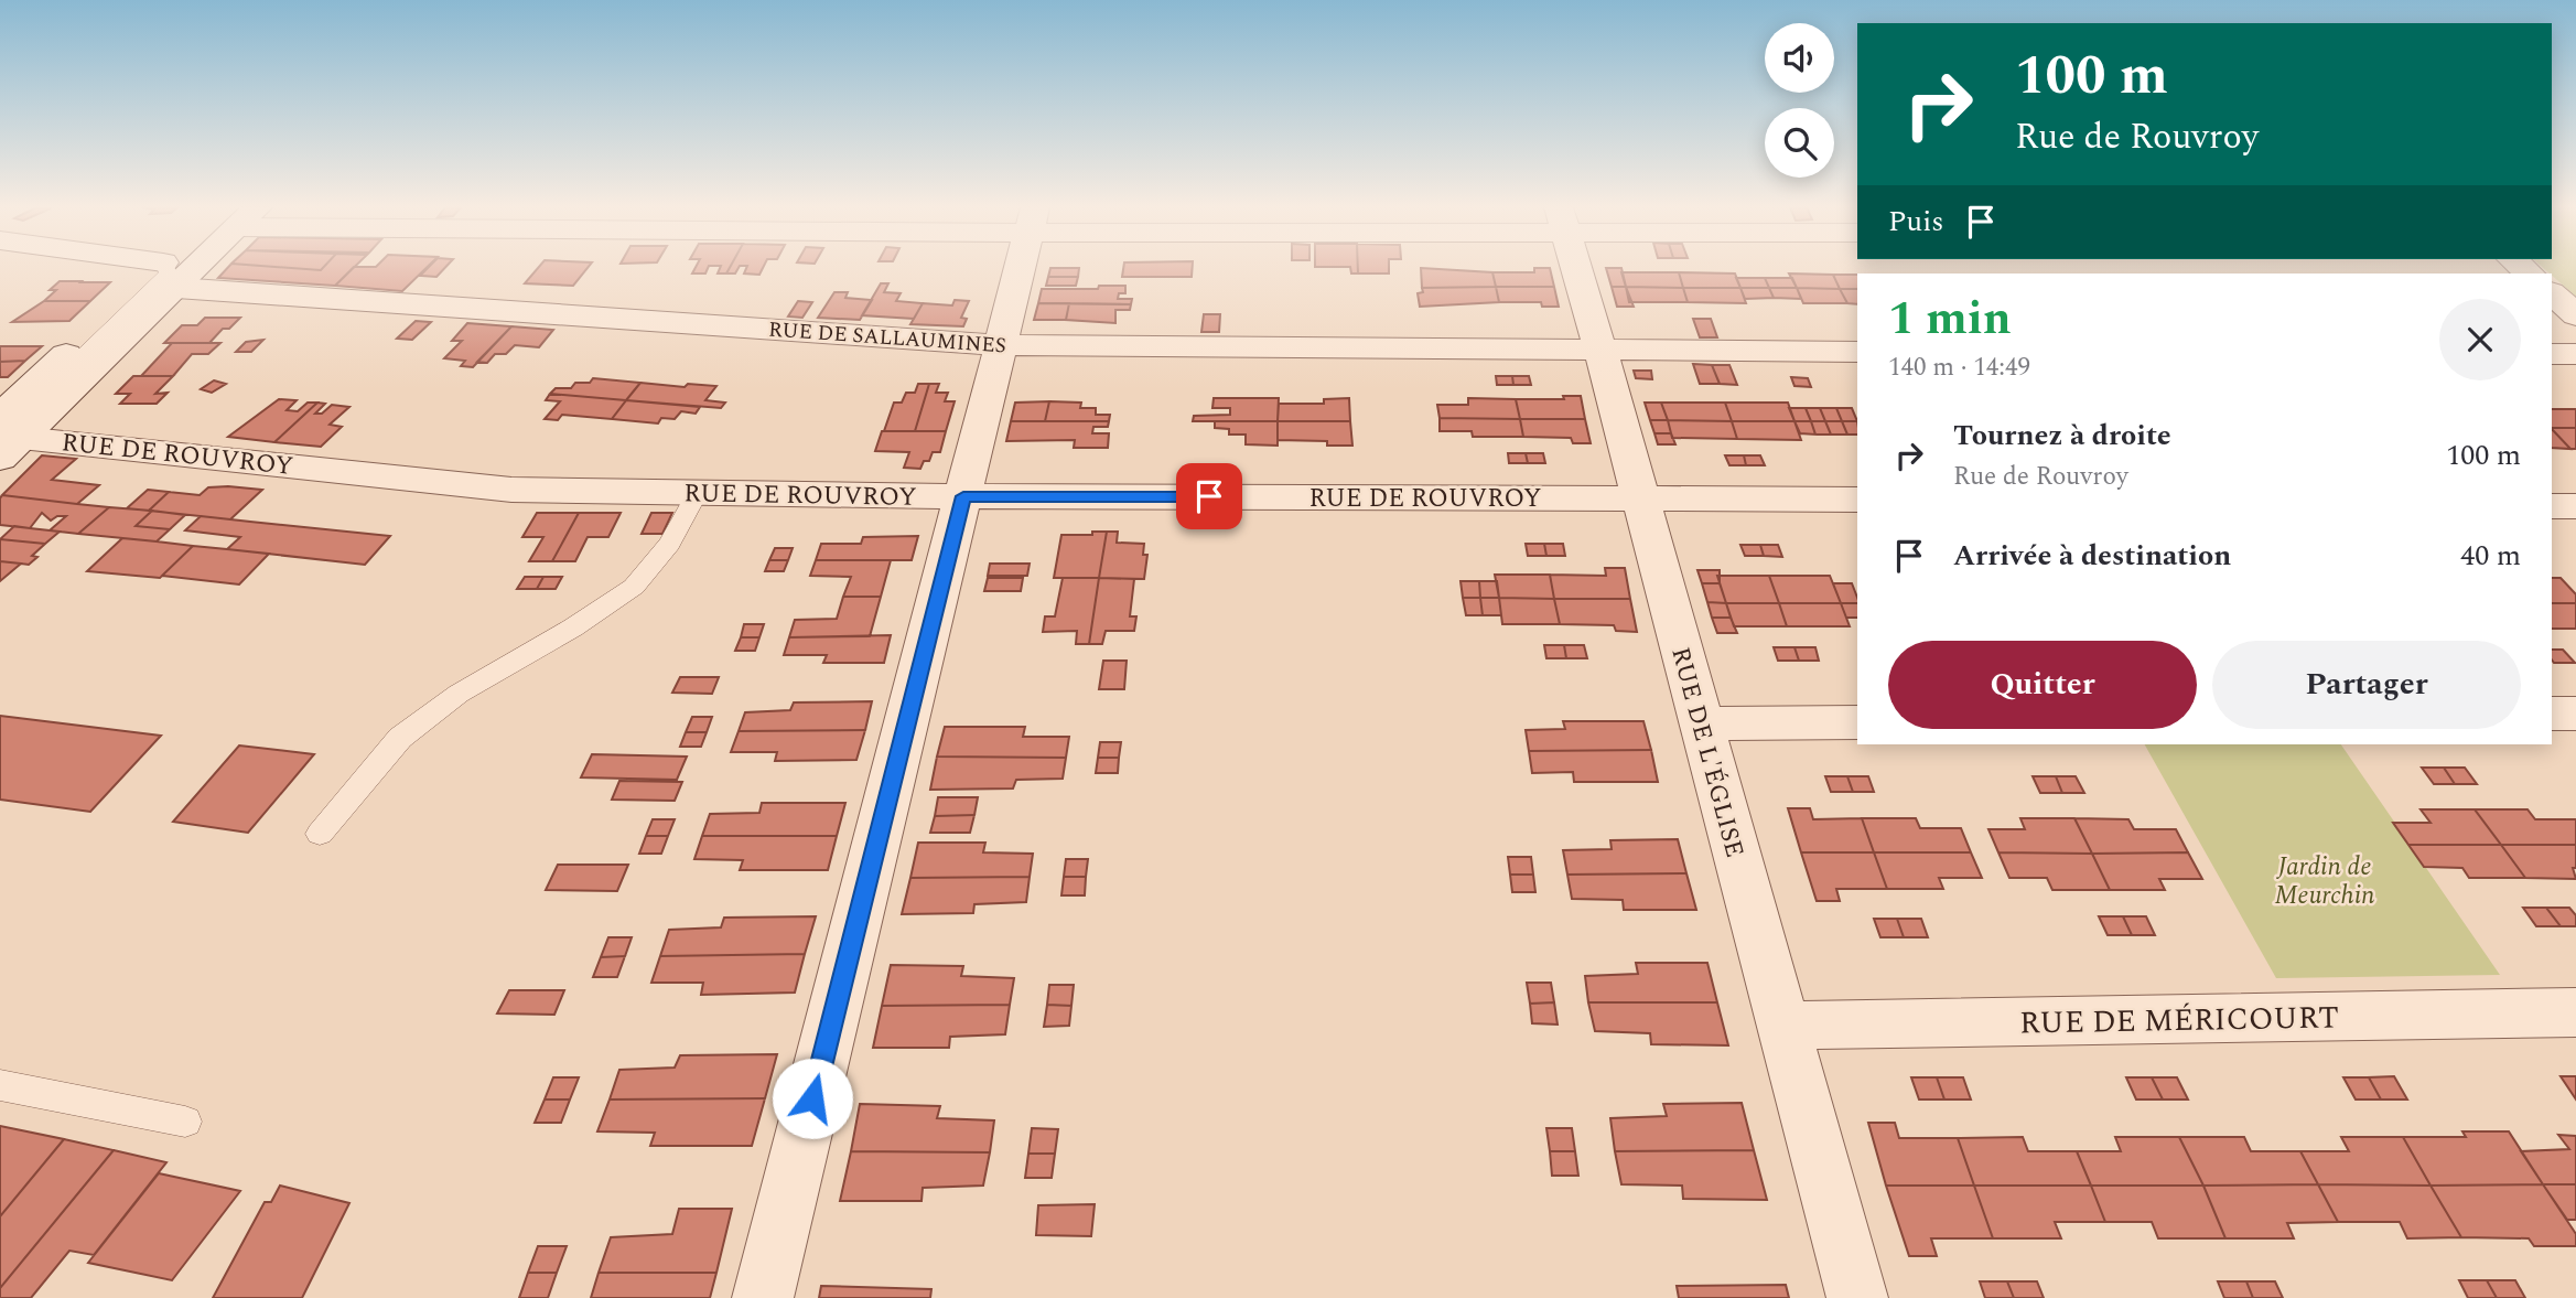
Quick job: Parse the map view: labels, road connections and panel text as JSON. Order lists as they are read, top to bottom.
{
  "streets": {
    "street": [
      "RUE DE SALLAUMINES",
      "RUE DE ROUVROY",
      "RUE DE L'ÉGLISE",
      "RUE DE MÉRICOURT"
    ]
  },
  "crossings": [
    ["RUE DE SALLAUMINES", "RUE DE L'ÉGLISE"],
    ["RUE DE ROUVROY", "RUE DE L'ÉGLISE"],
    ["RUE DE L'ÉGLISE", "RUE DE MÉRICOURT"]
  ],
  "parks": ["Jardin de Meurchin"],
  "page": {
    "turn": ["100 m", "Rue de Rouvroy"],
    "then": "Puis",
    "heading": ["1 min", "140 m · 14:49"],
    "list": [
      {
        "name": "Tournez à droite",
        "note": "Rue de Rouvroy",
        "value": "100 m"
      },
      {
        "name": "Arrivée à destination",
        "value": "40 m"
      }
    ],
    "buttons": ["Quitter", "Partager"]
  }
}
